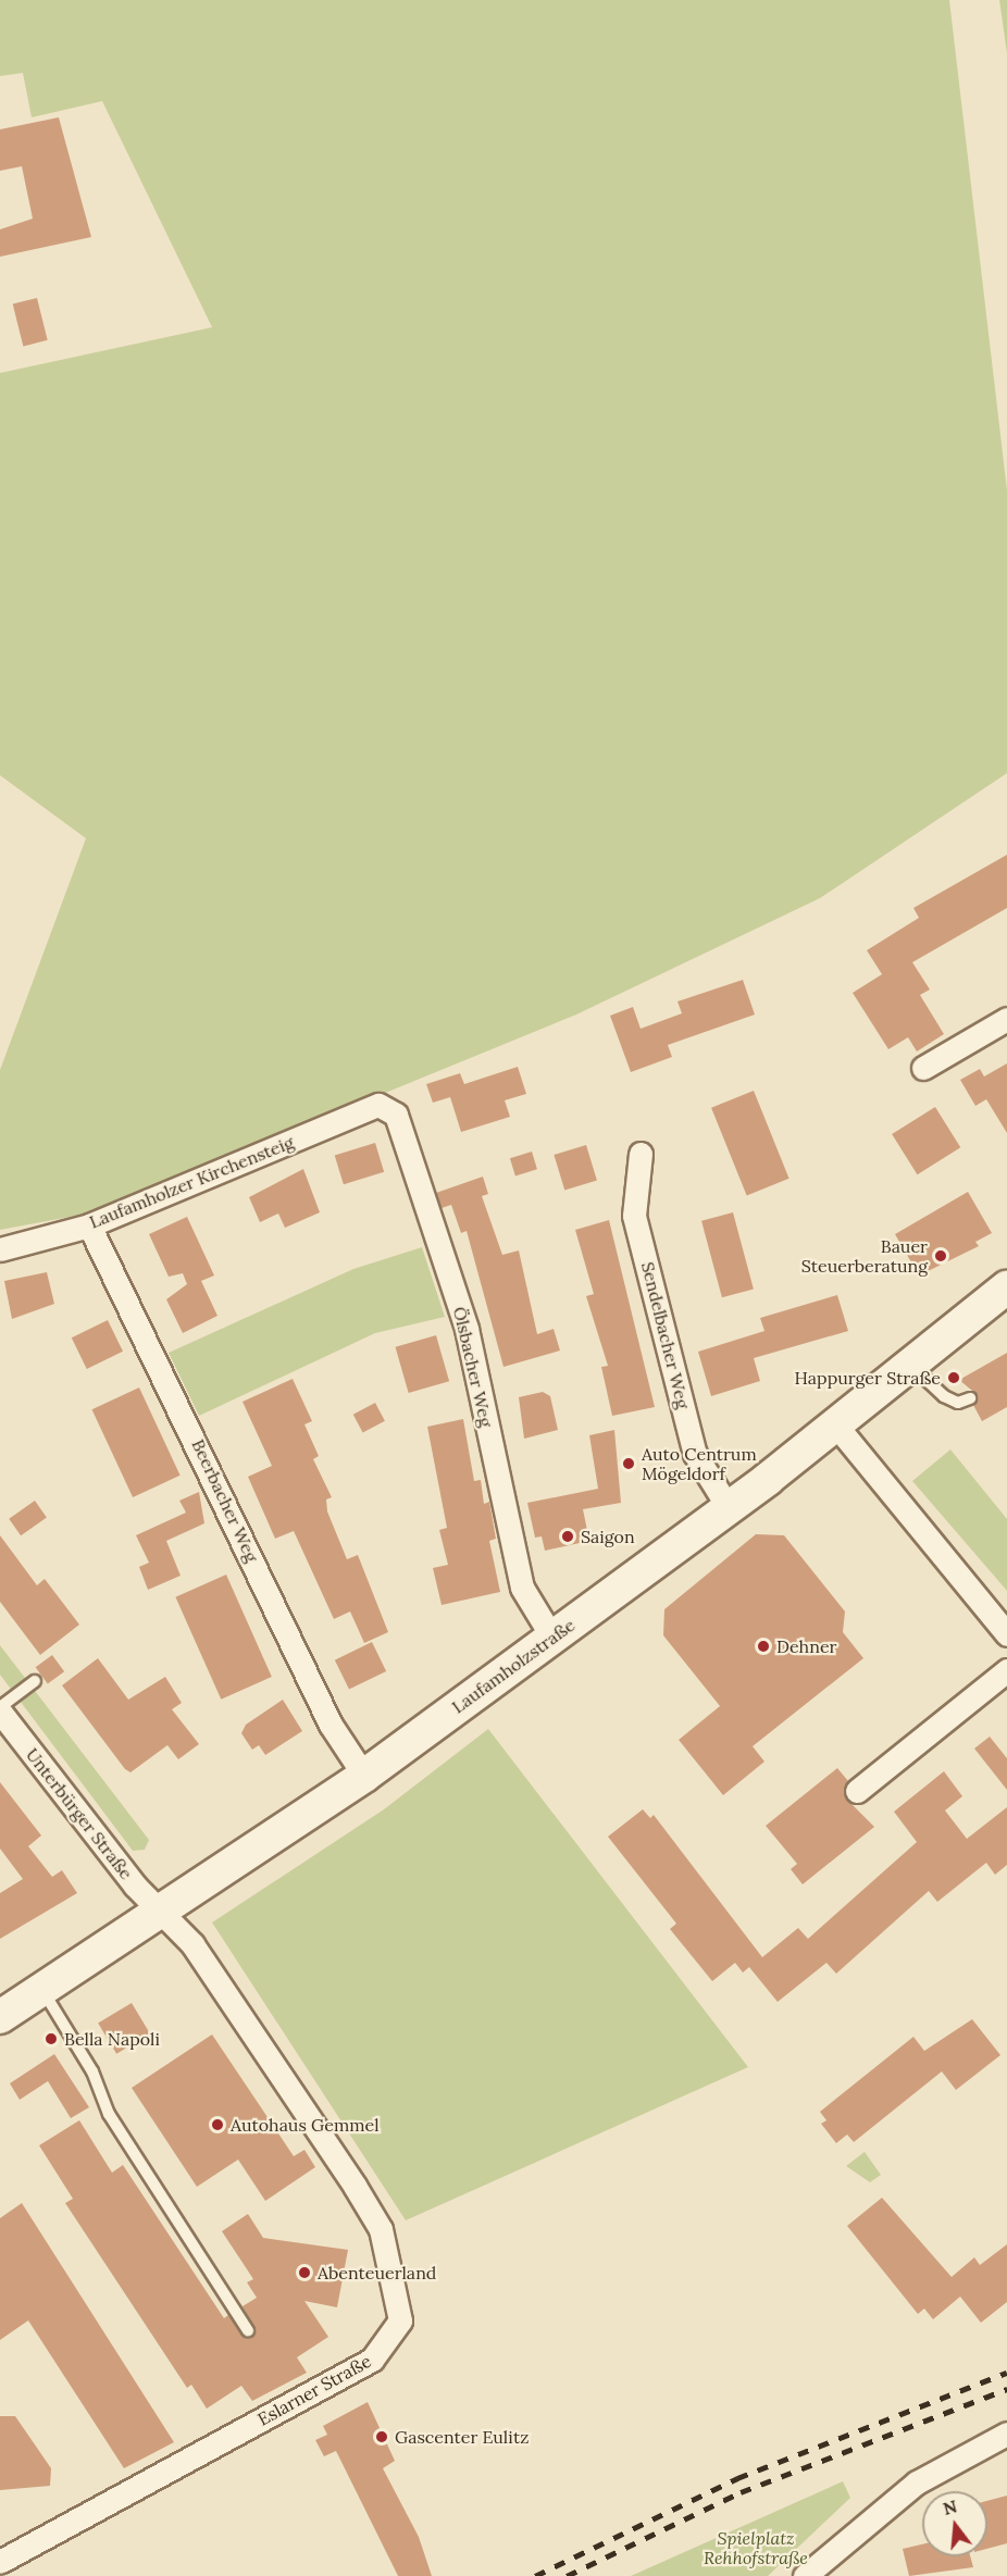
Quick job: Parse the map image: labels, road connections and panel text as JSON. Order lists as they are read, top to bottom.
{
  "streets": {
    "main road": ["Laufamholzstraße"],
    "street": [
      "Laufamholzer Kirchensteig",
      "Sendelbacher Weg",
      "Ölsbacher Weg",
      "Beerbacher Weg",
      "Unterbürger Straße",
      "Eslarner Straße"
    ]
  },
  "crossings": [
    ["Laufamholzer Kirchensteig", "Ölsbacher Weg"],
    ["Laufamholzer Kirchensteig", "Beerbacher Weg"],
    ["Sendelbacher Weg", "Laufamholzstraße"],
    ["Ölsbacher Weg", "Laufamholzstraße"],
    ["Beerbacher Weg", "Laufamholzstraße"],
    ["Laufamholzstraße", "Unterbürger Straße"],
    ["Laufamholzstraße", "Eslarner Straße"],
    ["Unterbürger Straße", "Eslarner Straße"]
  ],
  "parks": ["Spielplatz Rehhofstraße"],
  "places": [
    "Bauer Steuerberatung",
    "Happurger Straße",
    "Auto Centrum Mögeldorf",
    "Saigon",
    "Dehner",
    "Bella Napoli",
    "Autohaus Gemmel",
    "Abenteuerland",
    "Gascenter Eulitz"
  ],
  "north": "top"
}
